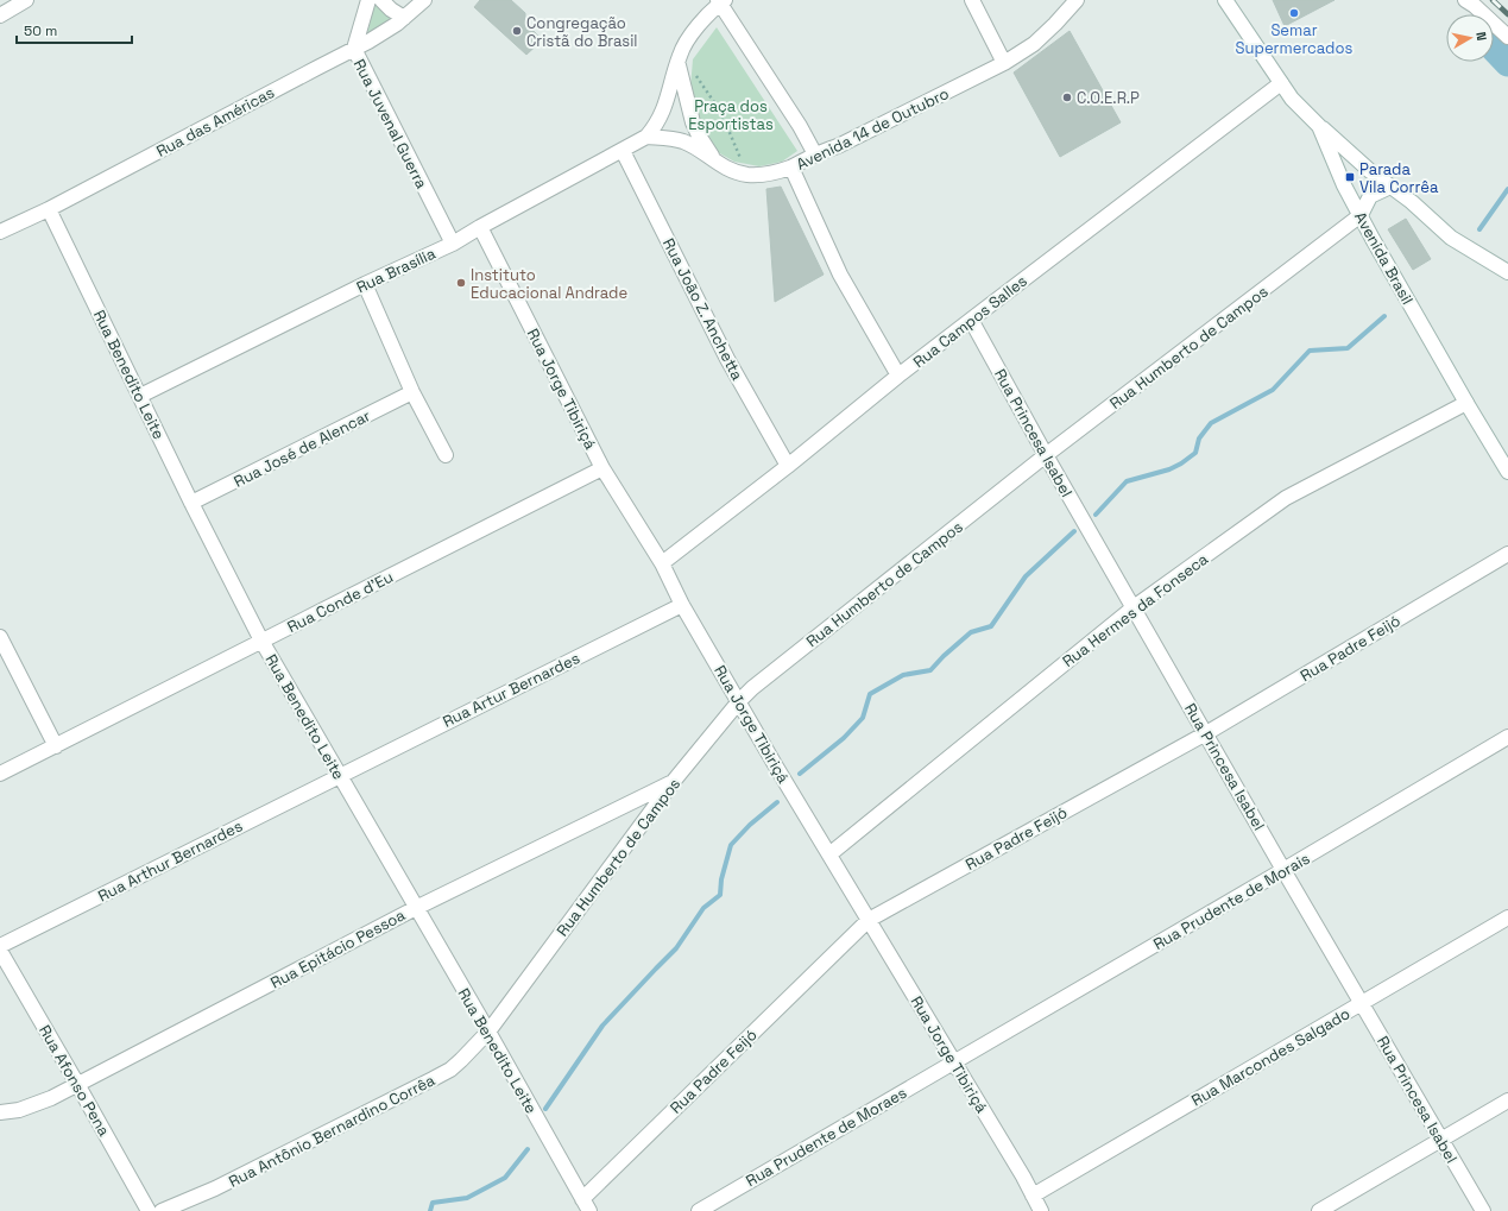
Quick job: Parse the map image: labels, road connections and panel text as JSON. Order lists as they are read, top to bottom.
{
  "streets": {
    "street": [
      "Rua das Américas",
      "Rua Juvenal Guerra",
      "Avenida 14 de Outubro",
      "Avenida Brasil",
      "Rua Brasília",
      "Rua João Z. Anchetta",
      "Rua Campos Salles",
      "Rua Humberto de Campos",
      "Rua Benedito Leite",
      "Rua Jorge Tibiriçá",
      "Rua Princesa Isabel",
      "Rua José de Alencar",
      "Rua Conde d'Eu",
      "Rua Hermes da Fonseca",
      "Rua Padre Feijó",
      "Rua Artur Bernardes",
      "Rua Arthur Bernardes",
      "Rua Prudente de Morais",
      "Rua Epitácio Pessoa",
      "Rua Marcondes Salgado",
      "Rua Afonso Pena",
      "Rua Antônio Bernardino Corrêa",
      "Rua Prudente de Moraes"
    ]
  },
  "crossings": [
    ["Rua das Américas", "Rua Juvenal Guerra"],
    ["Rua das Américas", "Rua Benedito Leite"],
    ["Rua Juvenal Guerra", "Rua Brasília"],
    ["Avenida 14 de Outubro", "Rua Brasília"],
    ["Avenida Brasil", "Rua Campos Salles"],
    ["Avenida Brasil", "Rua Humberto de Campos"],
    ["Avenida Brasil", "Rua Hermes da Fonseca"],
    ["Rua Brasília", "Rua João Z. Anchetta"],
    ["Rua Brasília", "Rua Benedito Leite"],
    ["Rua Brasília", "Rua Jorge Tibiriçá"],
    ["Rua João Z. Anchetta", "Rua Campos Salles"],
    ["Rua Campos Salles", "Rua Jorge Tibiriçá"],
    ["Rua Campos Salles", "Rua Princesa Isabel"],
    ["Rua Humberto de Campos", "Rua Benedito Leite"],
    ["Rua Humberto de Campos", "Rua Jorge Tibiriçá"],
    ["Rua Humberto de Campos", "Rua Princesa Isabel"],
    ["Rua Humberto de Campos", "Rua Epitácio Pessoa"],
    ["Rua Humberto de Campos", "Rua Antônio Bernardino Corrêa"],
    ["Rua Benedito Leite", "Rua José de Alencar"],
    ["Rua Benedito Leite", "Rua Conde d'Eu"],
    ["Rua Benedito Leite", "Rua Padre Feijó"],
    ["Rua Benedito Leite", "Rua Artur Bernardes"],
    ["Rua Benedito Leite", "Rua Arthur Bernardes"],
    ["Rua Benedito Leite", "Rua Epitácio Pessoa"],
    ["Rua Benedito Leite", "Rua Antônio Bernardino Corrêa"],
    ["Rua Jorge Tibiriçá", "Rua Conde d'Eu"],
    ["Rua Jorge Tibiriçá", "Rua Hermes da Fonseca"],
    ["Rua Jorge Tibiriçá", "Rua Padre Feijó"],
    ["Rua Jorge Tibiriçá", "Rua Artur Bernardes"],
    ["Rua Jorge Tibiriçá", "Rua Prudente de Morais"],
    ["Rua Jorge Tibiriçá", "Rua Marcondes Salgado"],
    ["Rua Jorge Tibiriçá", "Rua Prudente de Moraes"],
    ["Rua Princesa Isabel", "Rua Hermes da Fonseca"],
    ["Rua Princesa Isabel", "Rua Padre Feijó"],
    ["Rua Princesa Isabel", "Rua Prudente de Morais"],
    ["Rua Princesa Isabel", "Rua Marcondes Salgado"],
    ["Rua Artur Bernardes", "Rua Arthur Bernardes"],
    ["Rua Prudente de Morais", "Rua Prudente de Moraes"],
    ["Rua Epitácio Pessoa", "Rua Afonso Pena"]
  ],
  "parks": ["Praça dos Esportistas"],
  "places": {
    "other": [
      "Semar Supermercados",
      "Congregação Cristã do Brasil",
      "C.O.E.R.P",
      "Instituto Educacional Andrade"
    ],
    "transit": ["Parada Vila Corrêa"]
  },
  "scale_bar": "50 m",
  "north": "right"
}
